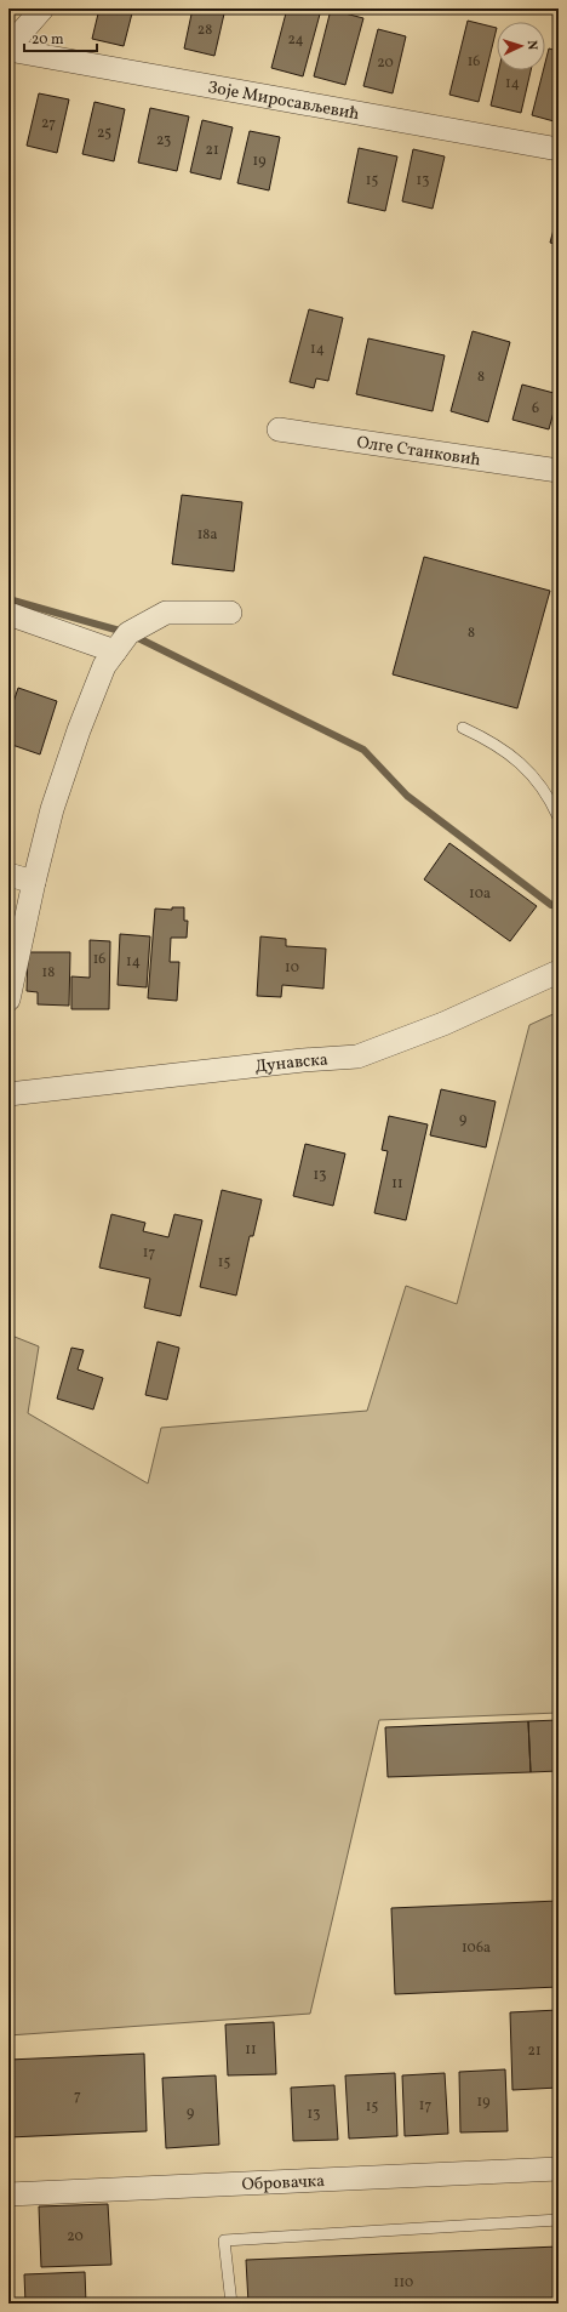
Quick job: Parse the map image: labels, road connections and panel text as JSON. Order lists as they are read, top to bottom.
{
  "streets": {
    "street": [
      "Зоје Миросављевић",
      "Олге Станковић",
      "Дунавска",
      "Обровачка"
    ]
  },
  "house_numbers": [
    "28",
    "24",
    "16",
    "20",
    "14",
    "27",
    "25",
    "23",
    "21",
    "19",
    "15",
    "13",
    "14",
    "8",
    "6",
    "18a",
    "8",
    "10a",
    "16",
    "14",
    "10",
    "18",
    "9",
    "13",
    "11",
    "17",
    "15",
    "106a",
    "11",
    "21",
    "7",
    "19",
    "17",
    "15",
    "9",
    "13",
    "20",
    "110"
  ],
  "scale_bar": "20 m",
  "north": "right"
}
